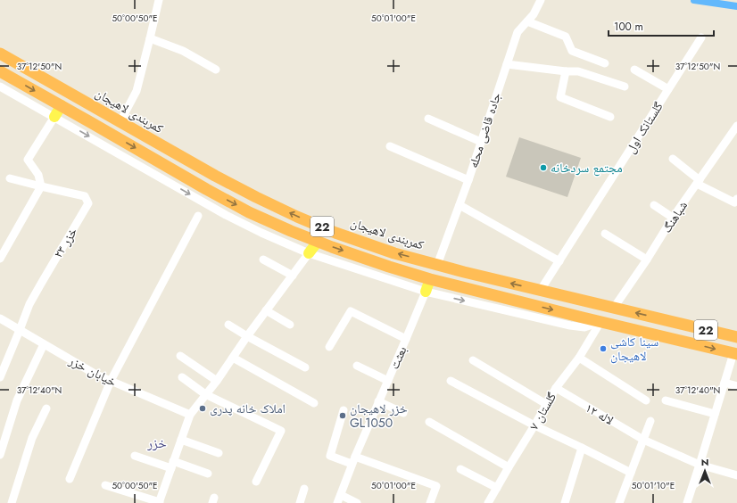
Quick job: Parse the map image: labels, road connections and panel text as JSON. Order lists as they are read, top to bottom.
{
  "streets": {
    "highway": ["کمربندی لاهیجان", "22"],
    "street": [
      "گلستانک اول",
      "جاده قاضی محله",
      "شباهنگ",
      "خزر ۲۳",
      "بعثت",
      "خیابان خزر",
      "گلستان ۷",
      "لاله ۱۲"
    ]
  },
  "crossings": [
    ["کمربندی لاهیجان", "گلستانک اول"],
    ["کمربندی لاهیجان", "جاده قاضی محله"],
    ["کمربندی لاهیجان", "شباهنگ"],
    ["22", "گلستان ۷"],
    ["خزر ۲۳", "خیابان خزر"],
    ["گلستان ۷", "لاله ۱۲"]
  ],
  "districts": ["خزر"],
  "places": [
    "مجتمع سردخانه",
    "سینا کاشی لاهیجان",
    "املاک خانه پدری",
    "خزر لاهیجان GL1050"
  ],
  "scale_bar": "100 m",
  "north": "top",
  "coordinates": [
    "50°00'50\"E",
    "50°01'00\"E",
    "37°12'50\"N",
    "37°12'40\"N",
    "50°01'10\"E"
  ]
}
